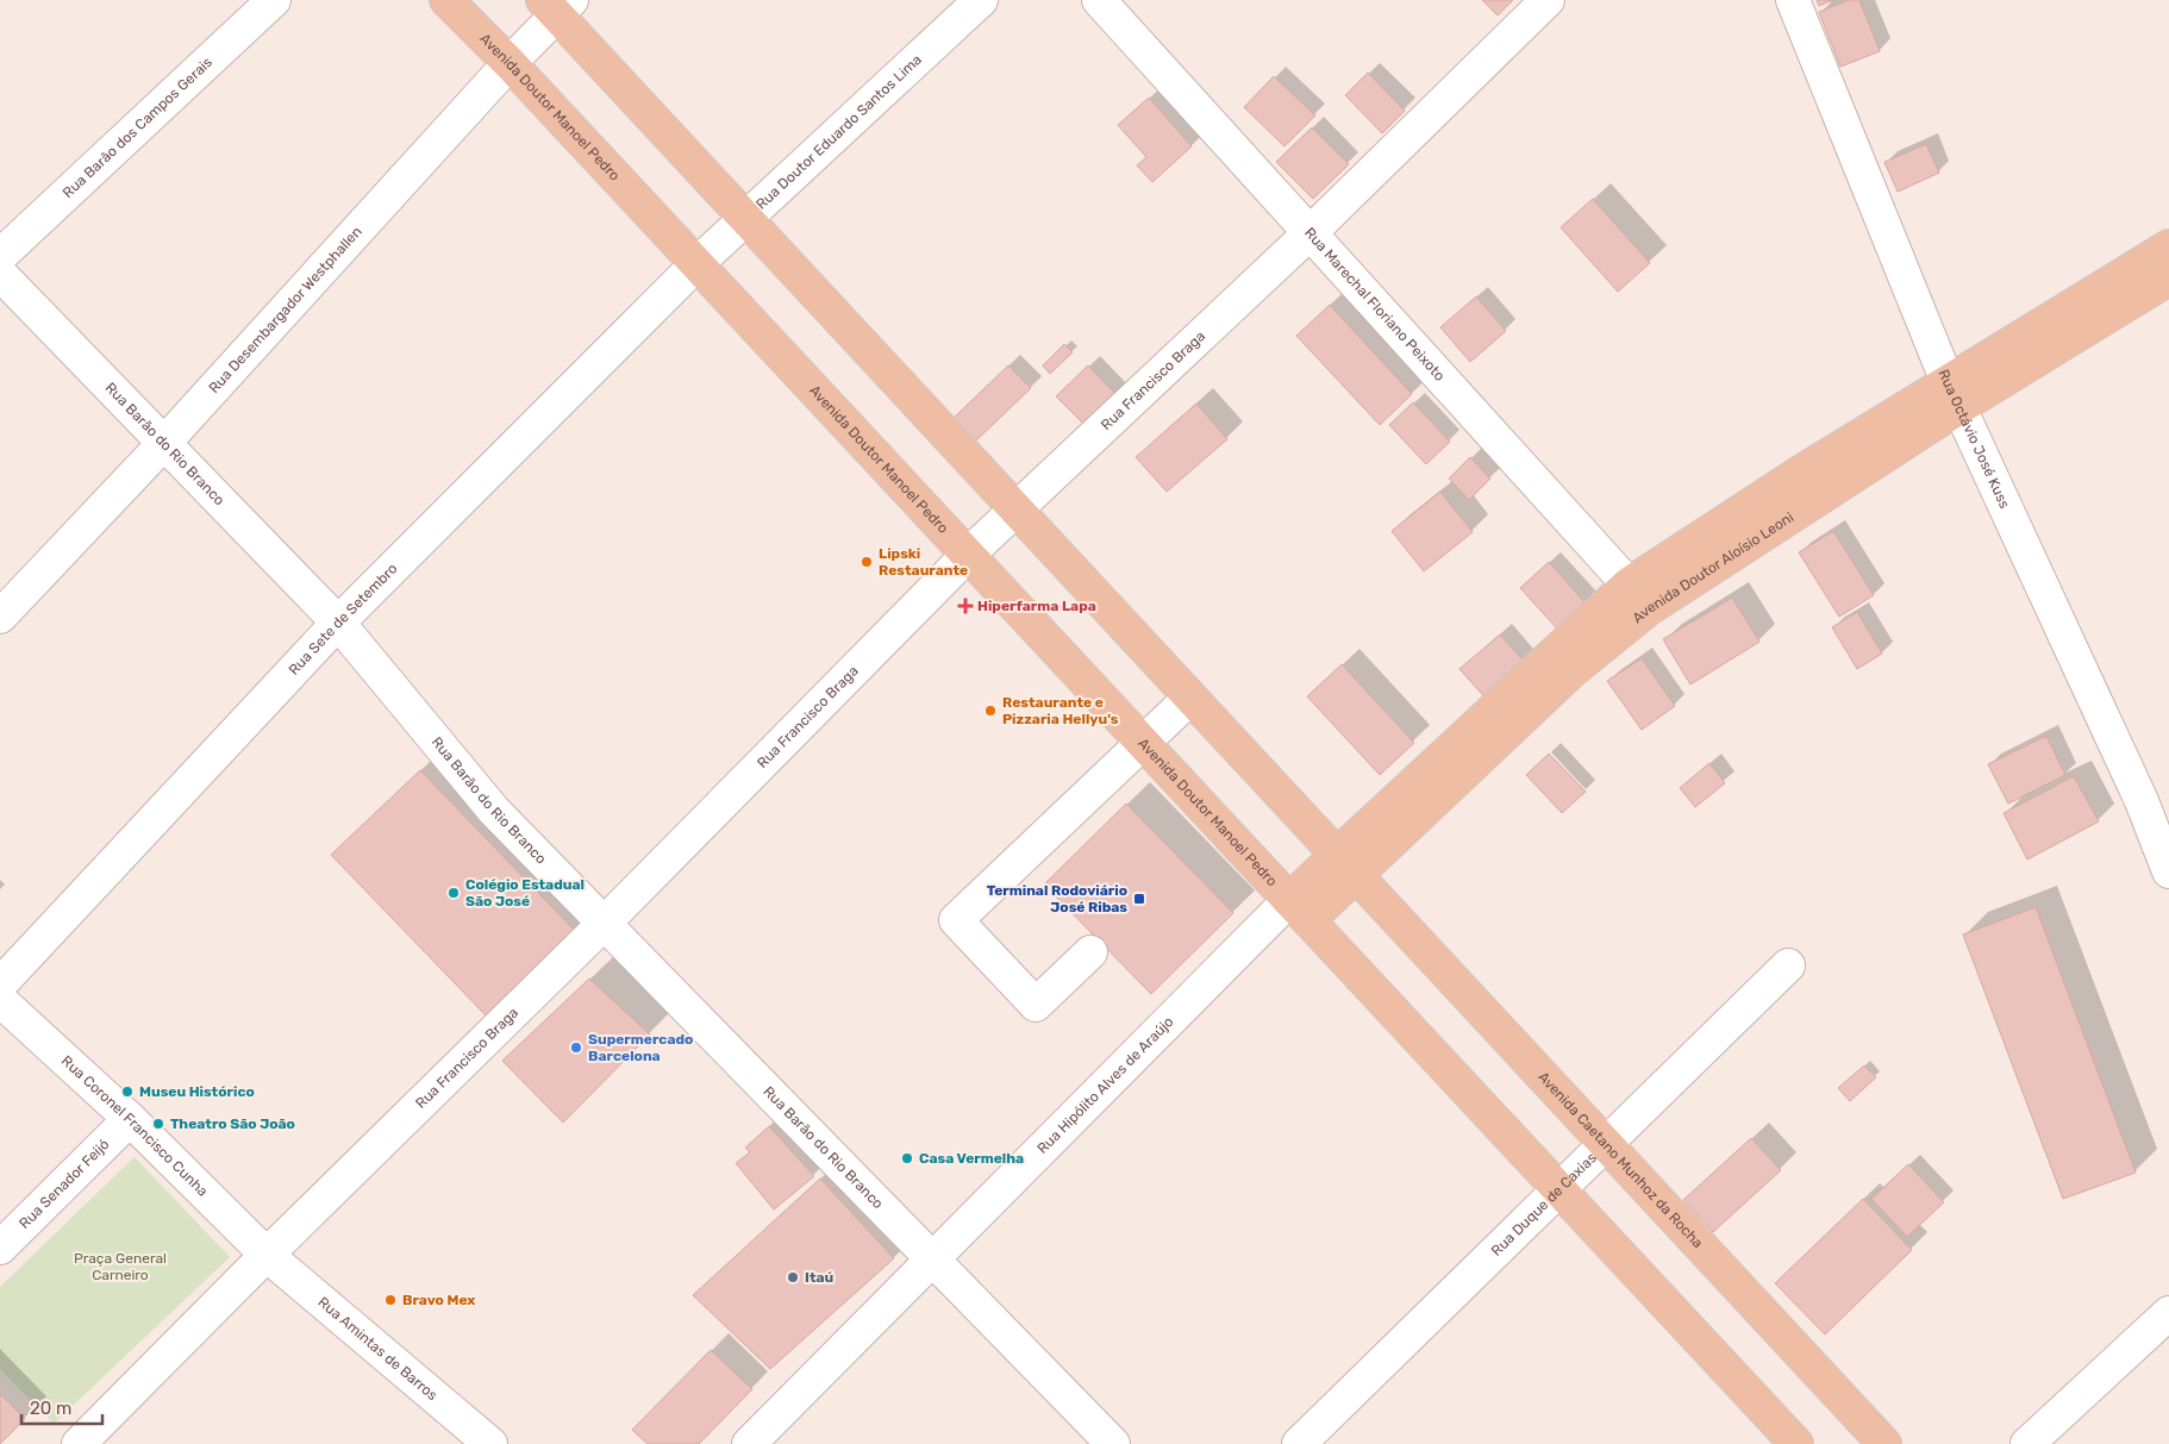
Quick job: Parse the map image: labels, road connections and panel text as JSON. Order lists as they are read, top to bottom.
{
  "streets": {
    "main road": ["Avenida Doutor Manoel Pedro", "Avenida Doutor Aloísio Leoni", "Avenida Caetano Munhoz da Rocha"],
    "street": [
      "Rua Barão dos Campos Gerais",
      "Rua Doutor Eduardo Santos Lima",
      "Rua Marechal Floriano Peixoto",
      "Rua Desembargador Westphallen",
      "Rua Francisco Braga",
      "Rua Octávio José Kuss",
      "Rua Barão do Rio Branco",
      "Rua Sete de Setembro",
      "Rua Hipólito Alves de Araújo",
      "Rua Coronel Francisco Cunha",
      "Rua Senador Feijó",
      "Rua Duque de Caxias",
      "Rua Amintas de Barros"
    ]
  },
  "crossings": [
    ["Avenida Doutor Manoel Pedro", "Rua Doutor Eduardo Santos Lima"],
    ["Avenida Doutor Manoel Pedro", "Rua Desembargador Westphallen"],
    ["Avenida Doutor Manoel Pedro", "Rua Francisco Braga"],
    ["Avenida Doutor Manoel Pedro", "Avenida Doutor Aloísio Leoni"],
    ["Avenida Doutor Manoel Pedro", "Rua Sete de Setembro"],
    ["Avenida Doutor Manoel Pedro", "Rua Hipólito Alves de Araújo"],
    ["Rua Doutor Eduardo Santos Lima", "Rua Sete de Setembro"],
    ["Rua Marechal Floriano Peixoto", "Rua Francisco Braga"],
    ["Rua Marechal Floriano Peixoto", "Avenida Doutor Aloísio Leoni"],
    ["Rua Desembargador Westphallen", "Rua Barão do Rio Branco"],
    ["Rua Francisco Braga", "Rua Barão do Rio Branco"],
    ["Rua Francisco Braga", "Rua Coronel Francisco Cunha"],
    ["Rua Francisco Braga", "Rua Amintas de Barros"],
    ["Rua Octávio José Kuss", "Avenida Doutor Aloísio Leoni"],
    ["Rua Barão do Rio Branco", "Rua Sete de Setembro"],
    ["Rua Barão do Rio Branco", "Rua Hipólito Alves de Araújo"],
    ["Avenida Doutor Aloísio Leoni", "Rua Hipólito Alves de Araújo"],
    ["Avenida Doutor Aloísio Leoni", "Avenida Caetano Munhoz da Rocha"],
    ["Rua Coronel Francisco Cunha", "Rua Senador Feijó"],
    ["Rua Coronel Francisco Cunha", "Rua Amintas de Barros"],
    ["Avenida Caetano Munhoz da Rocha", "Rua Duque de Caxias"]
  ],
  "parks": ["Praça General Carneiro"],
  "places": {
    "other": [
      "Lipski Restaurante",
      "Restaurante e Pizzaria Hellyu's",
      "Colégio Estadual São José",
      "Supermercado Barcelona",
      "Museu Histórico",
      "Theatro São João",
      "Casa Vermelha",
      "Itaú",
      "Bravo Mex"
    ],
    "health": ["Hiperfarma Lapa"],
    "transit": ["Terminal Rodoviário José Ribas"]
  },
  "scale_bar": "20 m"
}
